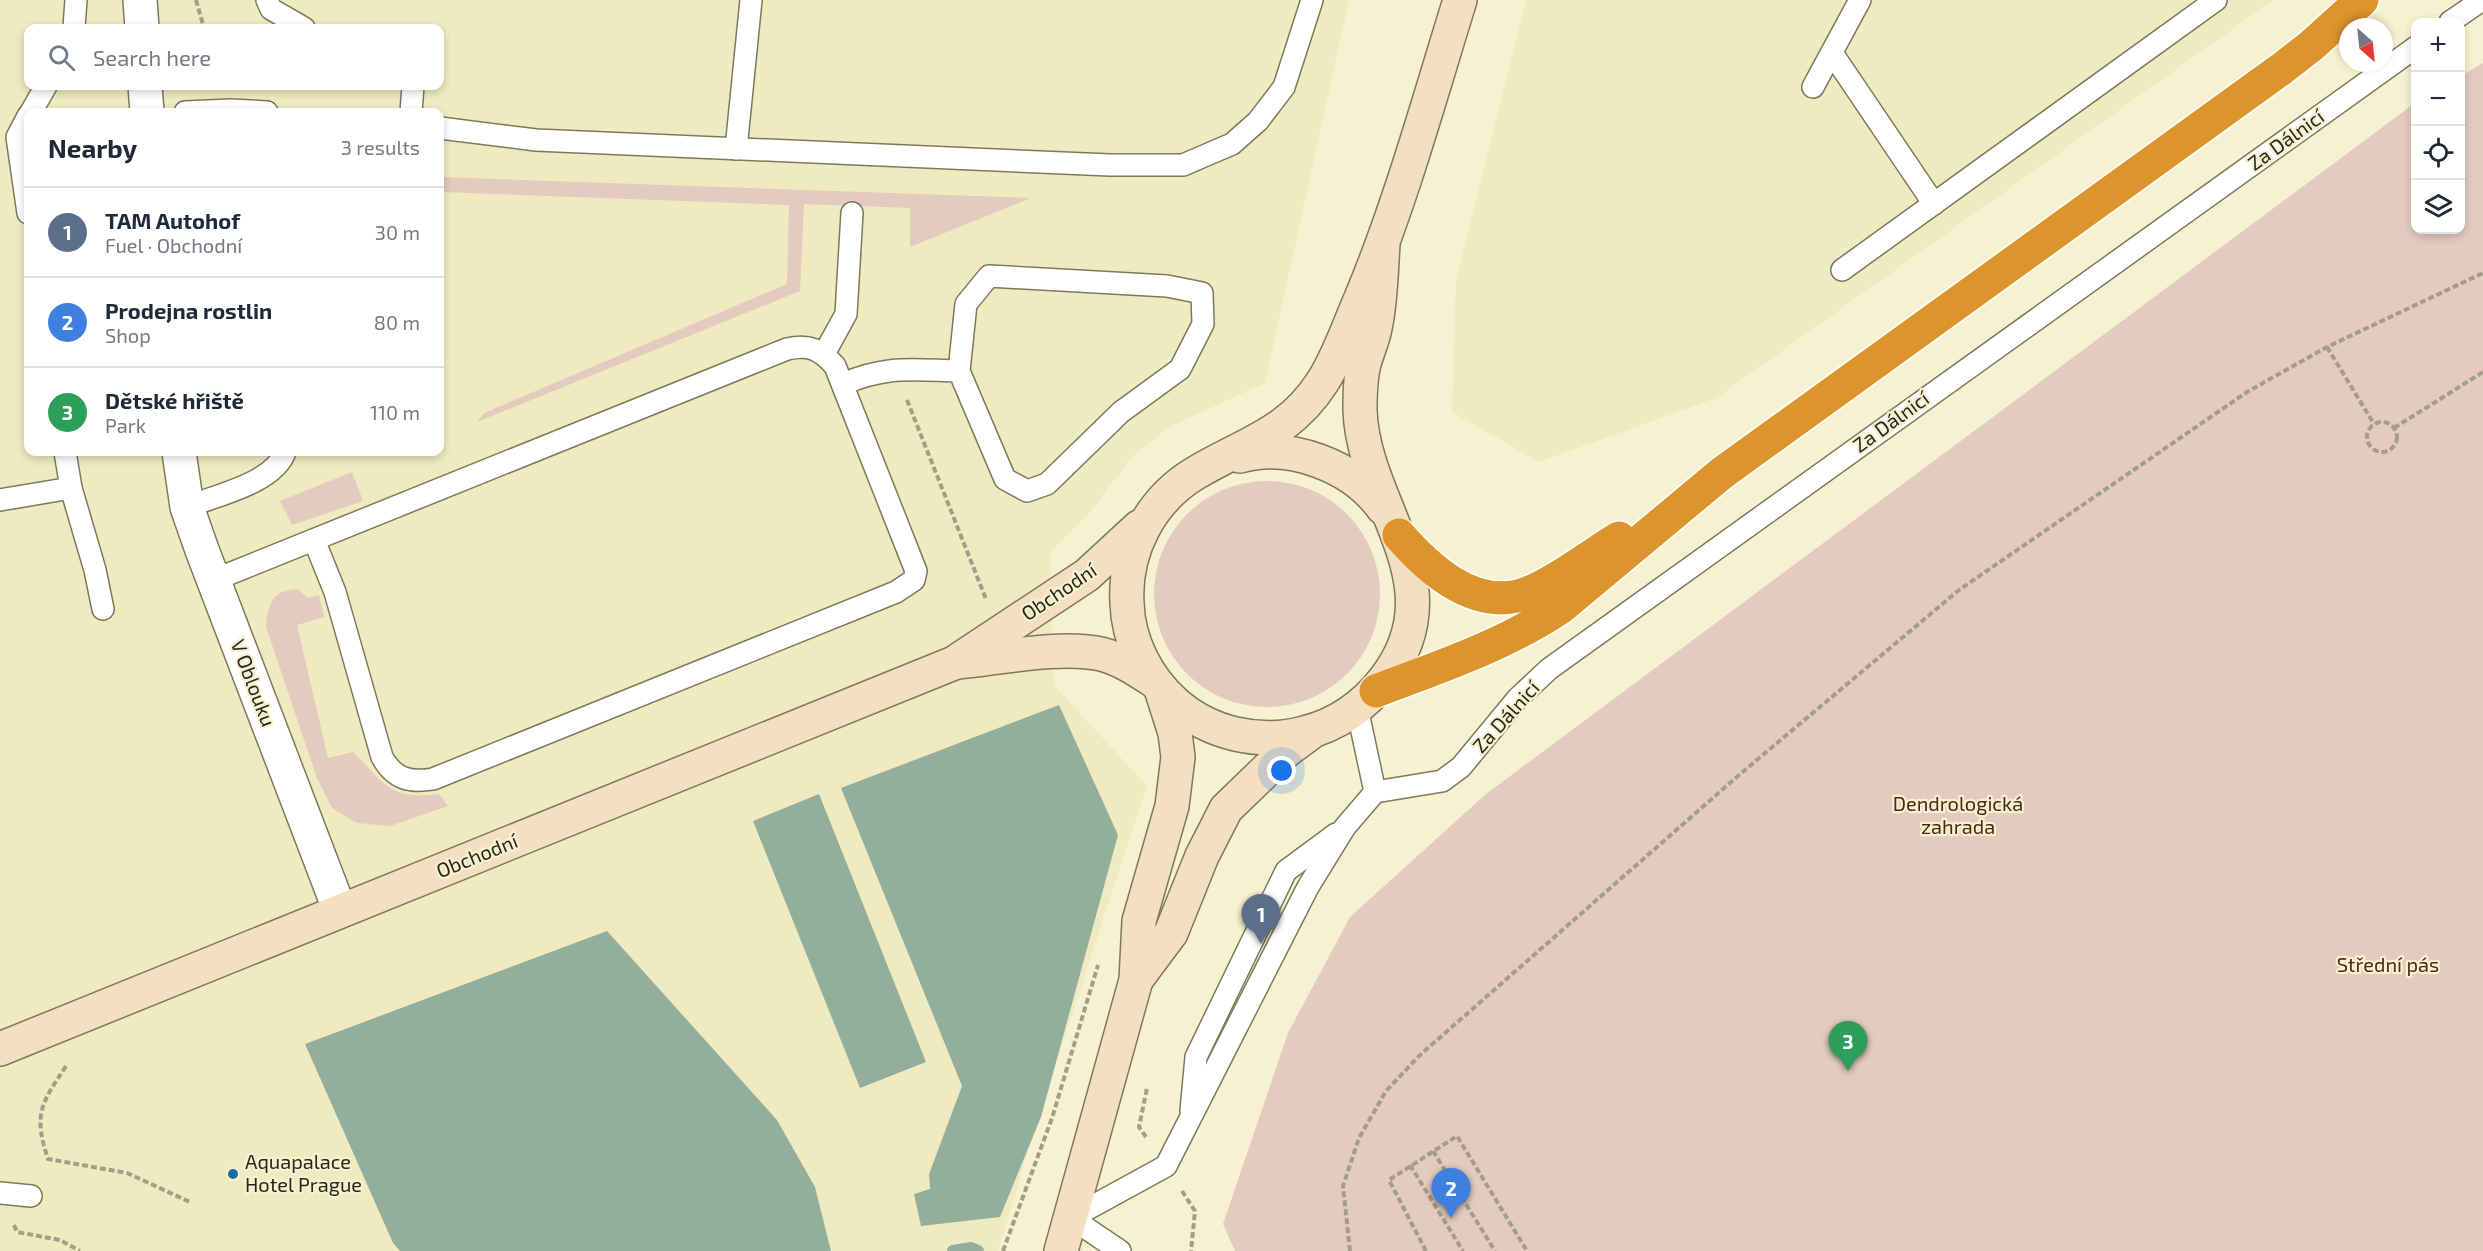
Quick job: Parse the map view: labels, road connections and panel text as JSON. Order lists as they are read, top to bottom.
{
  "streets": {
    "street": ["Obchodní", "V Oblouku"],
    "lane": ["Za Dálnicí"]
  },
  "crossings": [
    ["Obchodní", "V Oblouku"]
  ],
  "parks": ["Dendrologická zahrada", "Střední pás"],
  "places": ["Aquapalace Hotel Prague"],
  "north": "bottom right",
  "page": {
    "map_buttons": ["+", "−"],
    "search": "Search here",
    "heading": ["Nearby", "3 results"],
    "list": [
      {
        "mark": "1",
        "name": "TAM Autohof",
        "note": "Fuel · Obchodní",
        "value": "30 m"
      },
      {
        "mark": "2",
        "name": "Prodejna rostlin",
        "note": "Shop",
        "value": "80 m"
      },
      {
        "mark": "3",
        "name": "Dětské hřiště",
        "note": "Park",
        "value": "110 m"
      }
    ],
    "pins": ["1", "3", "2"]
  }
}
